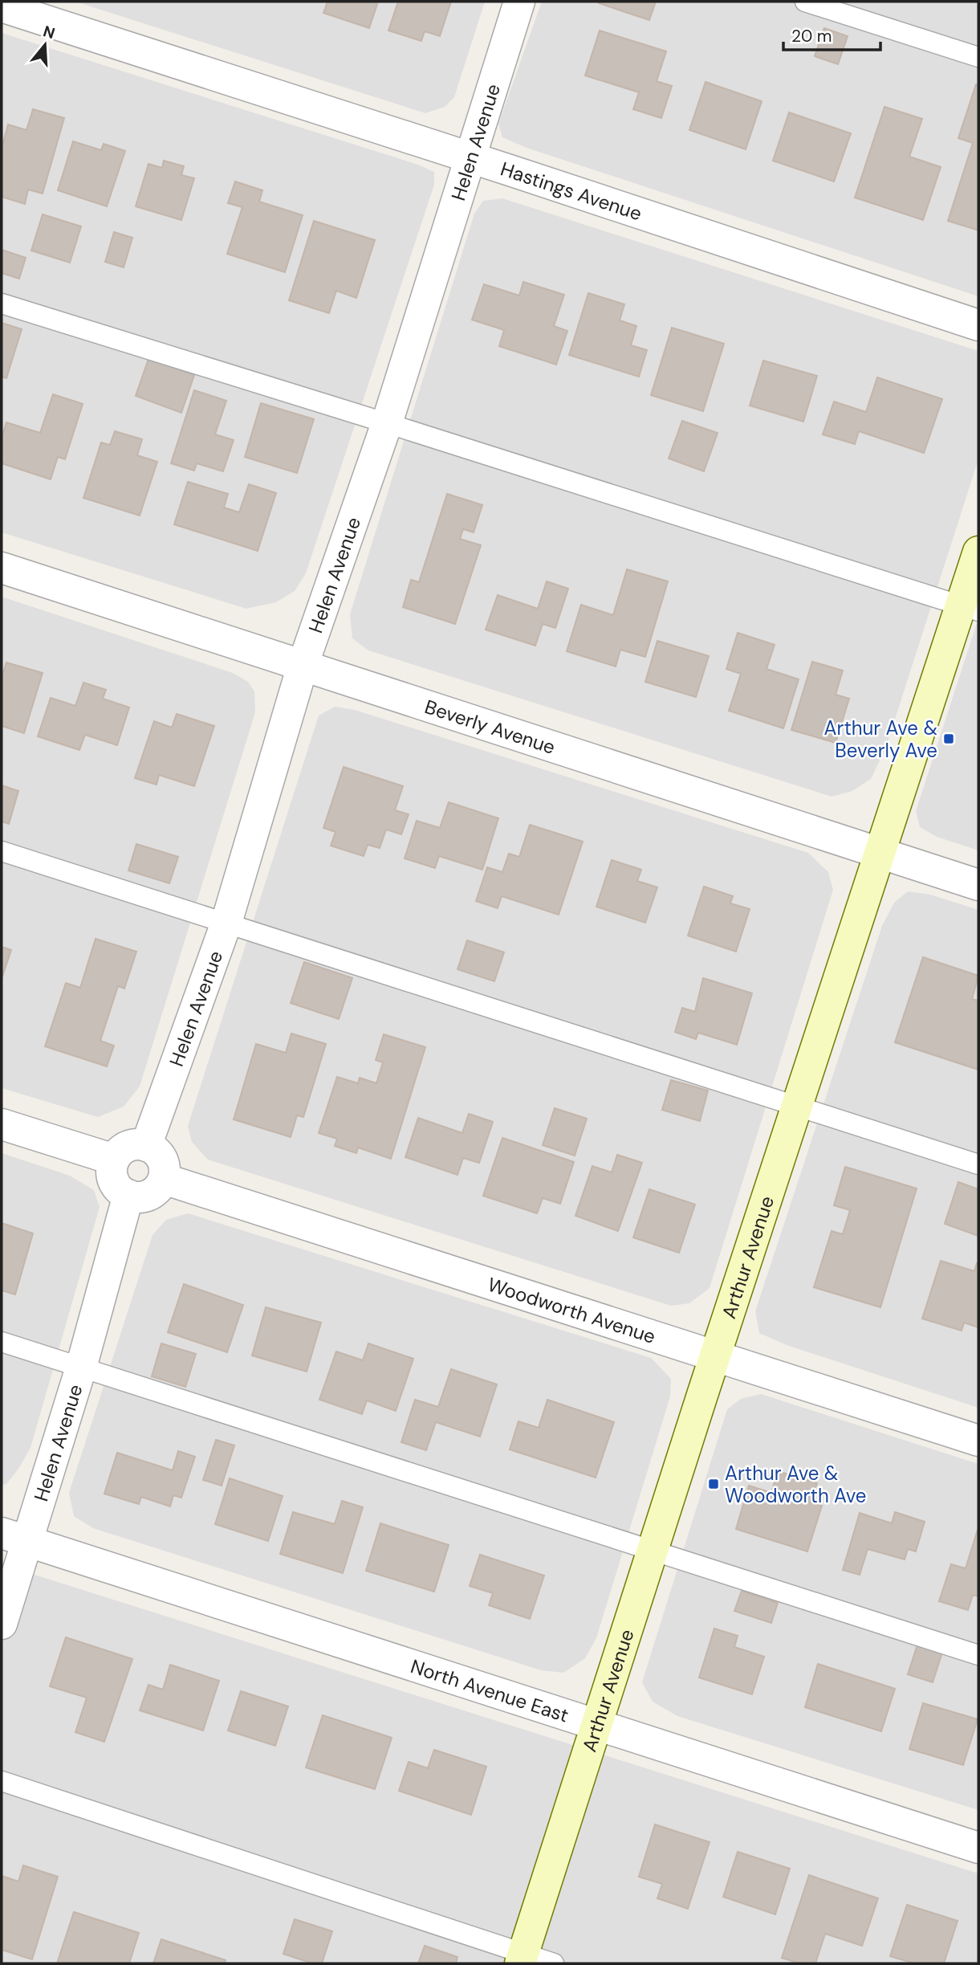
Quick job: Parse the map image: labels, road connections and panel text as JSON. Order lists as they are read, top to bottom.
{
  "streets": {
    "street": [
      "Helen Avenue",
      "Hastings Avenue",
      "Beverly Avenue",
      "Arthur Avenue",
      "Woodworth Avenue",
      "North Avenue East"
    ]
  },
  "crossings": [
    ["Helen Avenue", "Hastings Avenue"],
    ["Helen Avenue", "Beverly Avenue"],
    ["Helen Avenue", "Woodworth Avenue"],
    ["Helen Avenue", "North Avenue East"],
    ["Beverly Avenue", "Arthur Avenue"],
    ["Arthur Avenue", "Woodworth Avenue"],
    ["Arthur Avenue", "North Avenue East"]
  ],
  "places": {
    "transit": ["Arthur Ave & Beverly Ave", "Arthur Ave & Woodworth Ave"]
  },
  "scale_bar": "20 m",
  "north": "top"
}
